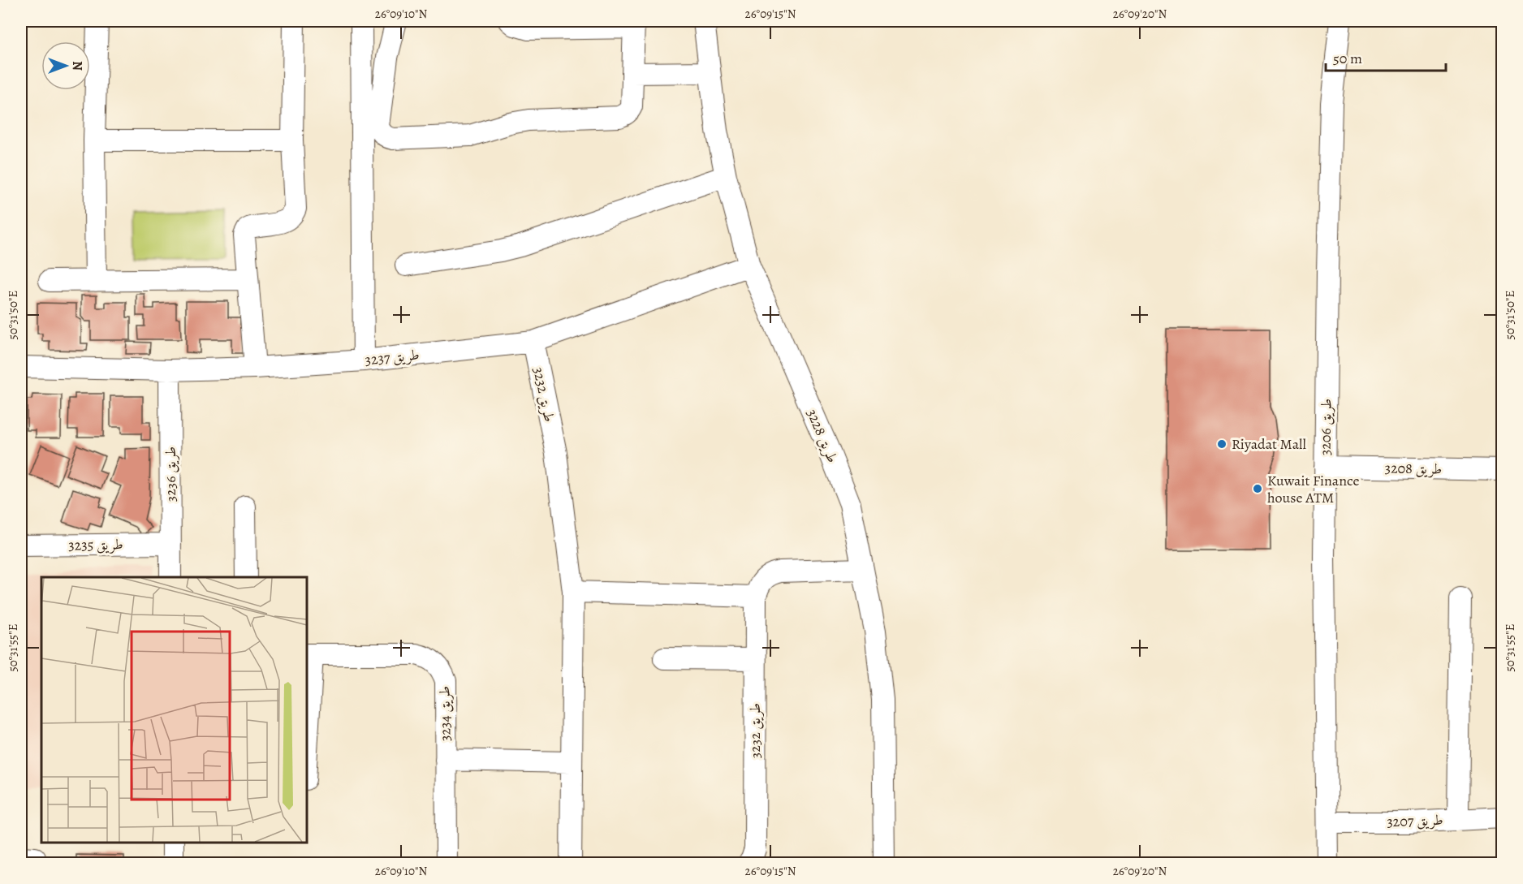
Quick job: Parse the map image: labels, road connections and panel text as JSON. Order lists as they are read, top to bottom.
{
  "streets": {
    "street": [
      "طريق 3237",
      "طريق 3232",
      "طريق 3206",
      "طريق 3228",
      "طريق 3208",
      "طريق 3236",
      "طريق 3235",
      "طريق 3234",
      "طريق 3207"
    ]
  },
  "crossings": [
    ["طريق 3237", "طريق 3232"],
    ["طريق 3237", "طريق 3228"],
    ["طريق 3237", "طريق 3236"],
    ["طريق 3232", "طريق 3228"],
    ["طريق 3206", "طريق 3208"],
    ["طريق 3206", "طريق 3207"],
    ["طريق 3236", "طريق 3235"]
  ],
  "places": ["Riyadat Mall", "Kuwait Finance house ATM"],
  "scale_bar": "50 m",
  "north": "right",
  "coordinates": [
    "26°09'10\"N",
    "26°09'15\"N",
    "26°09'20\"N",
    "50°31'50\"E",
    "50°31'55\"E"
  ]
}
